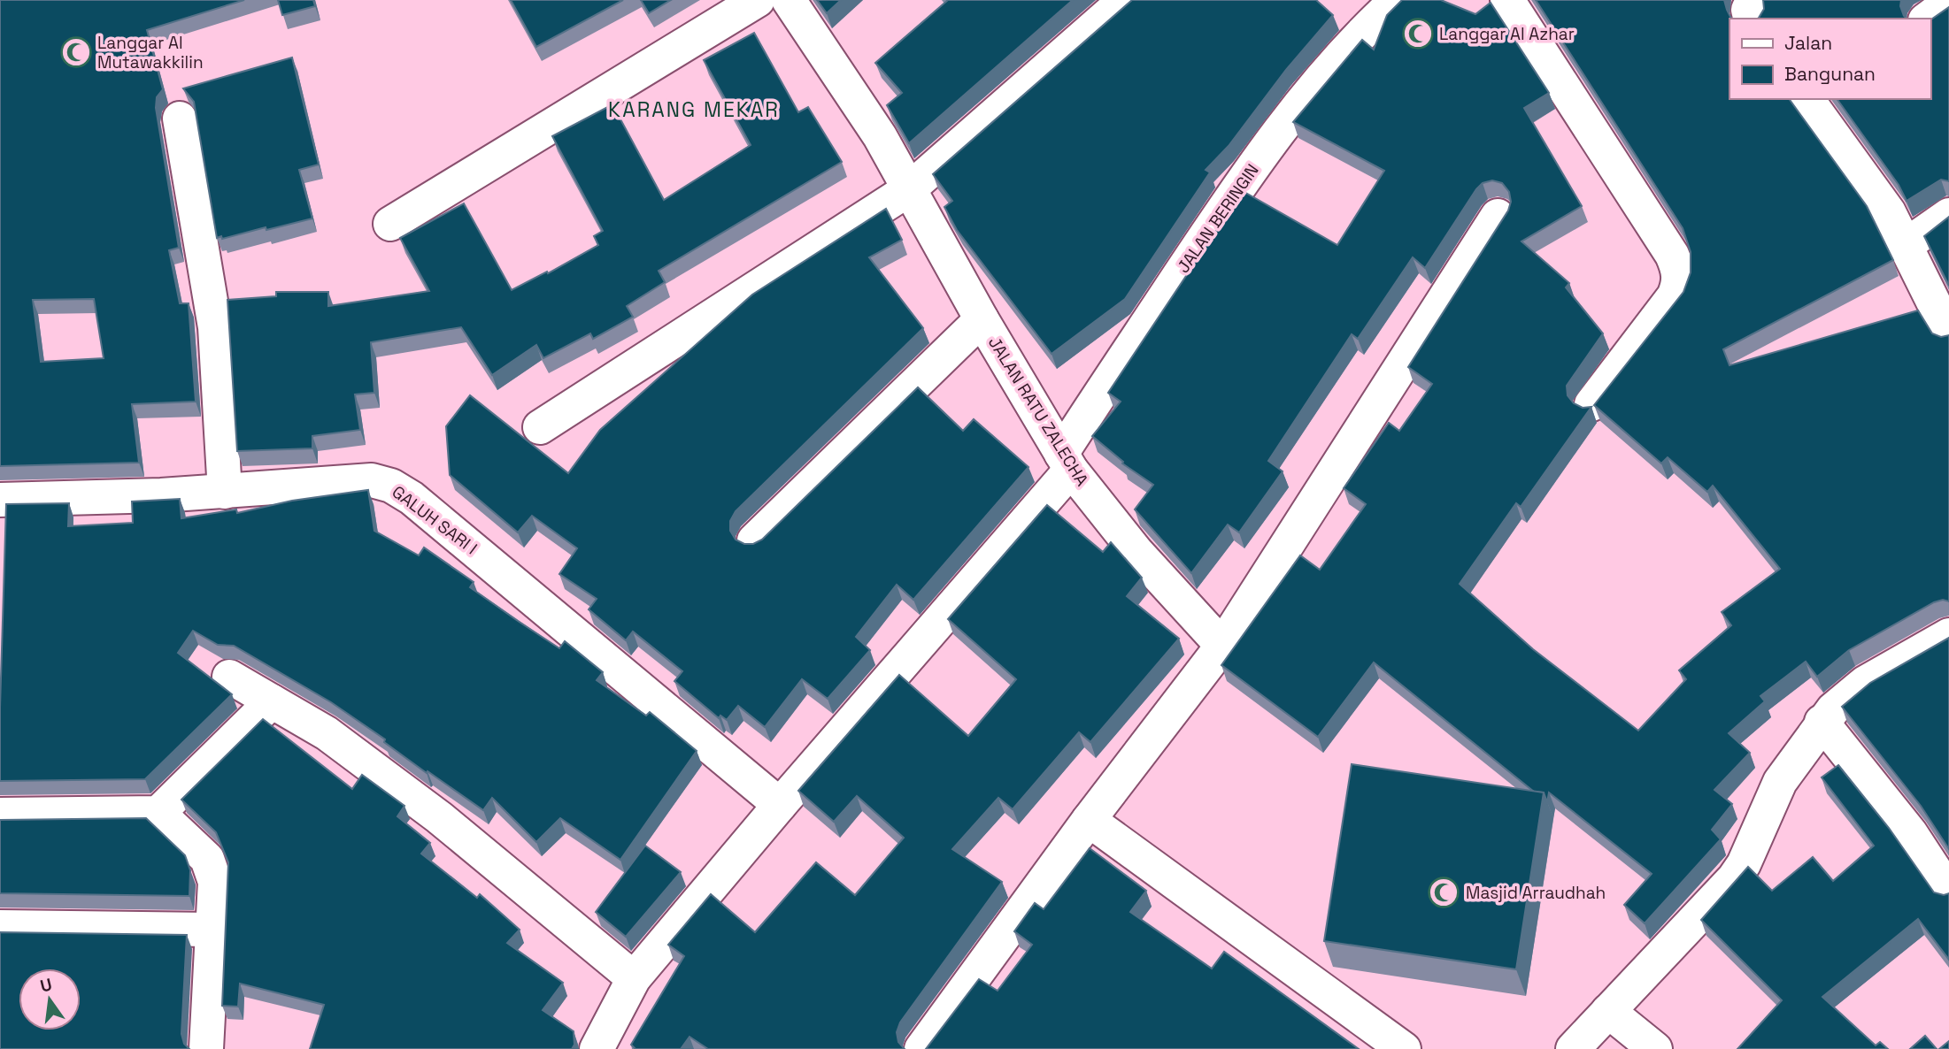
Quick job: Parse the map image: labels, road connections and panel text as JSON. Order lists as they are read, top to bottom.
{
  "streets": {
    "street": ["JALAN BERINGIN", "JALAN RATU ZALECHA", "GALUH SARI I"]
  },
  "crossings": [
    ["JALAN BERINGIN", "JALAN RATU ZALECHA"],
    ["JALAN BERINGIN", "GALUH SARI I"]
  ],
  "districts": ["KARANG MEKAR"],
  "places": {
    "mosque": ["Langgar Al Azhar", "Langgar Al Mutawakkilin", "Masjid Arraudhah"]
  },
  "legend": ["Jalan", "Bangunan"],
  "north": "top"
}
